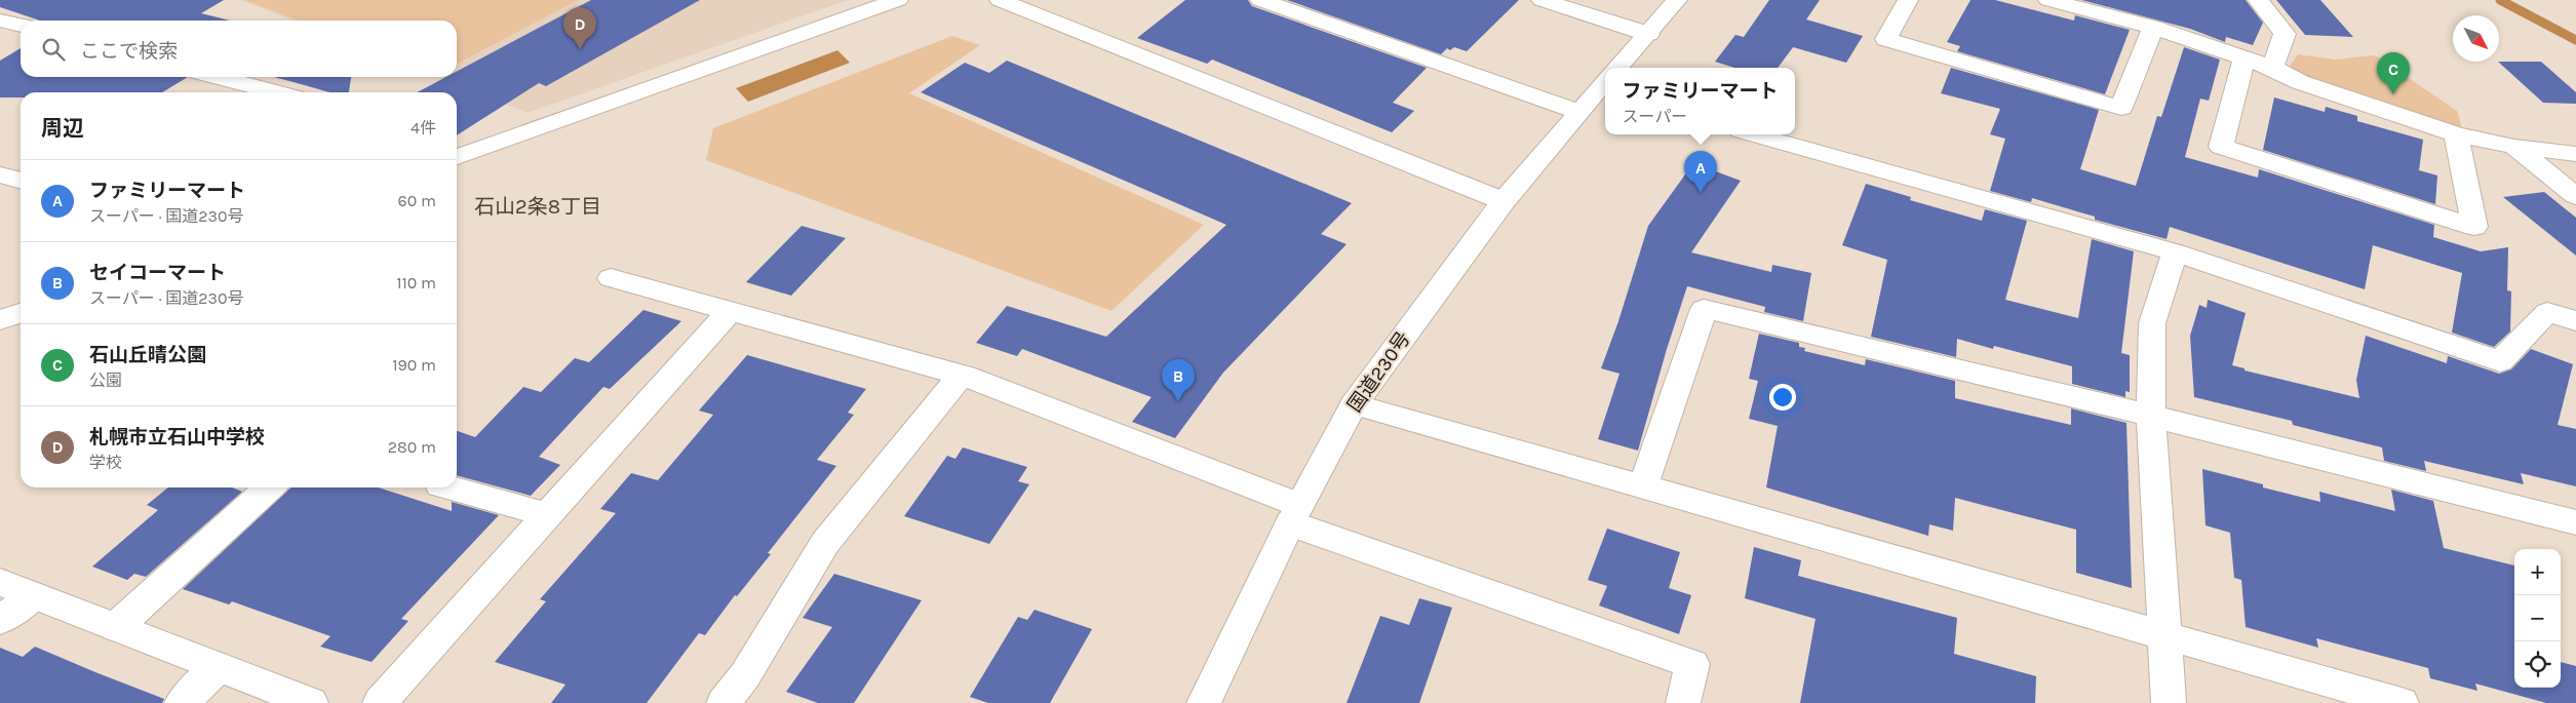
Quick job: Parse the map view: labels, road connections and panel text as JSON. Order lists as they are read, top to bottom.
{
  "streets": {
    "main road": ["国道230号"]
  },
  "districts": ["石山2条8丁目"],
  "north": "bottom right",
  "page": {
    "pins": [
      "D",
      "C",
      "A",
      "B"
    ],
    "search": "ここで検索",
    "popup": ["ファミリーマート", "スーパー"],
    "heading": ["周辺", "4件"],
    "list": [
      {
        "mark": "A",
        "name": "ファミリーマート",
        "note": "スーパー · 国道230号",
        "value": "60 m"
      },
      {
        "mark": "B",
        "name": "セイコーマート",
        "note": "スーパー · 国道230号",
        "value": "110 m"
      },
      {
        "mark": "C",
        "name": "石山丘晴公園",
        "note": "公園",
        "value": "190 m"
      },
      {
        "mark": "D",
        "name": "札幌市立石山中学校",
        "note": "学校",
        "value": "280 m"
      }
    ],
    "map_buttons": ["+", "−"]
  }
}
